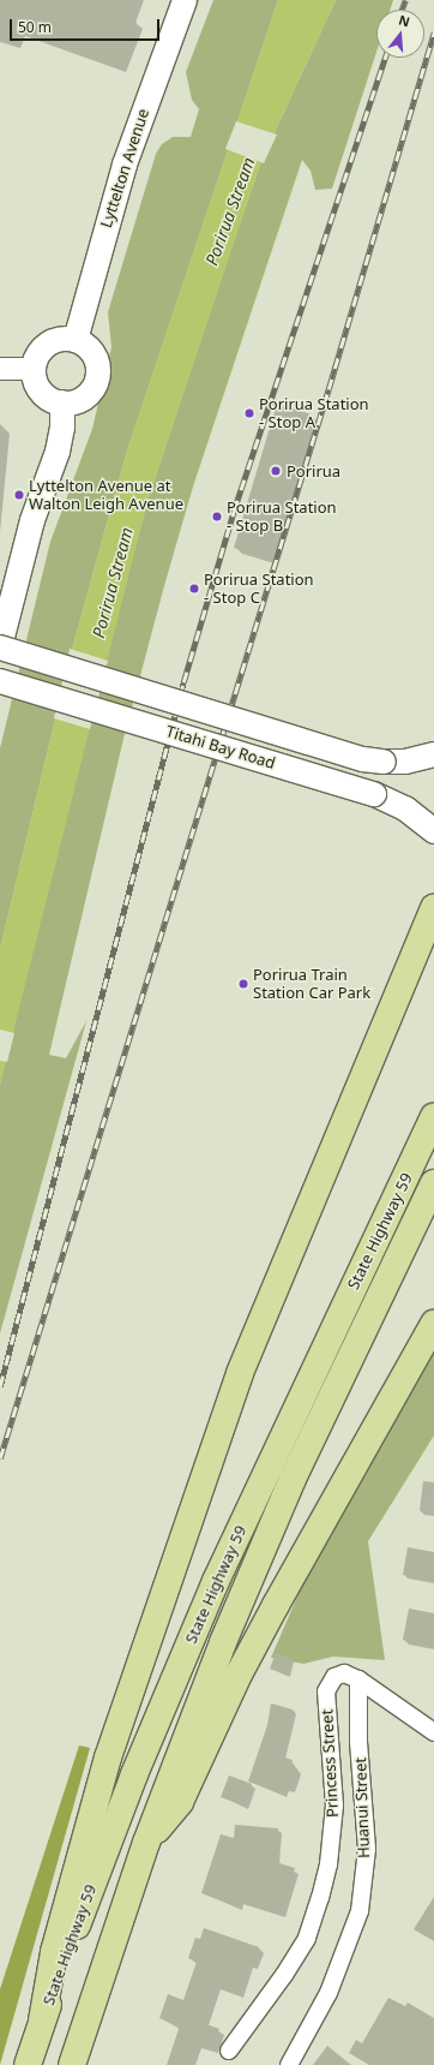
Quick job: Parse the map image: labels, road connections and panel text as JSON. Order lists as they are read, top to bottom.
{
  "streets": {
    "main road": ["Lyttelton Avenue", "Titahi Bay Road", "State Highway 59"],
    "street": ["Princess Street", "Huanui Street"]
  },
  "crossings": [
    ["Princess Street", "Huanui Street"]
  ],
  "water": ["Porirua Stream"],
  "places": [
    "Porirua Station - Stop A",
    "Porirua",
    "Lyttelton Avenue at Walton Leigh Avenue",
    "Porirua Station - Stop B",
    "Porirua Station - Stop C",
    "Porirua Train Station Car Park"
  ],
  "scale_bar": "50 m",
  "north": "top"
}
